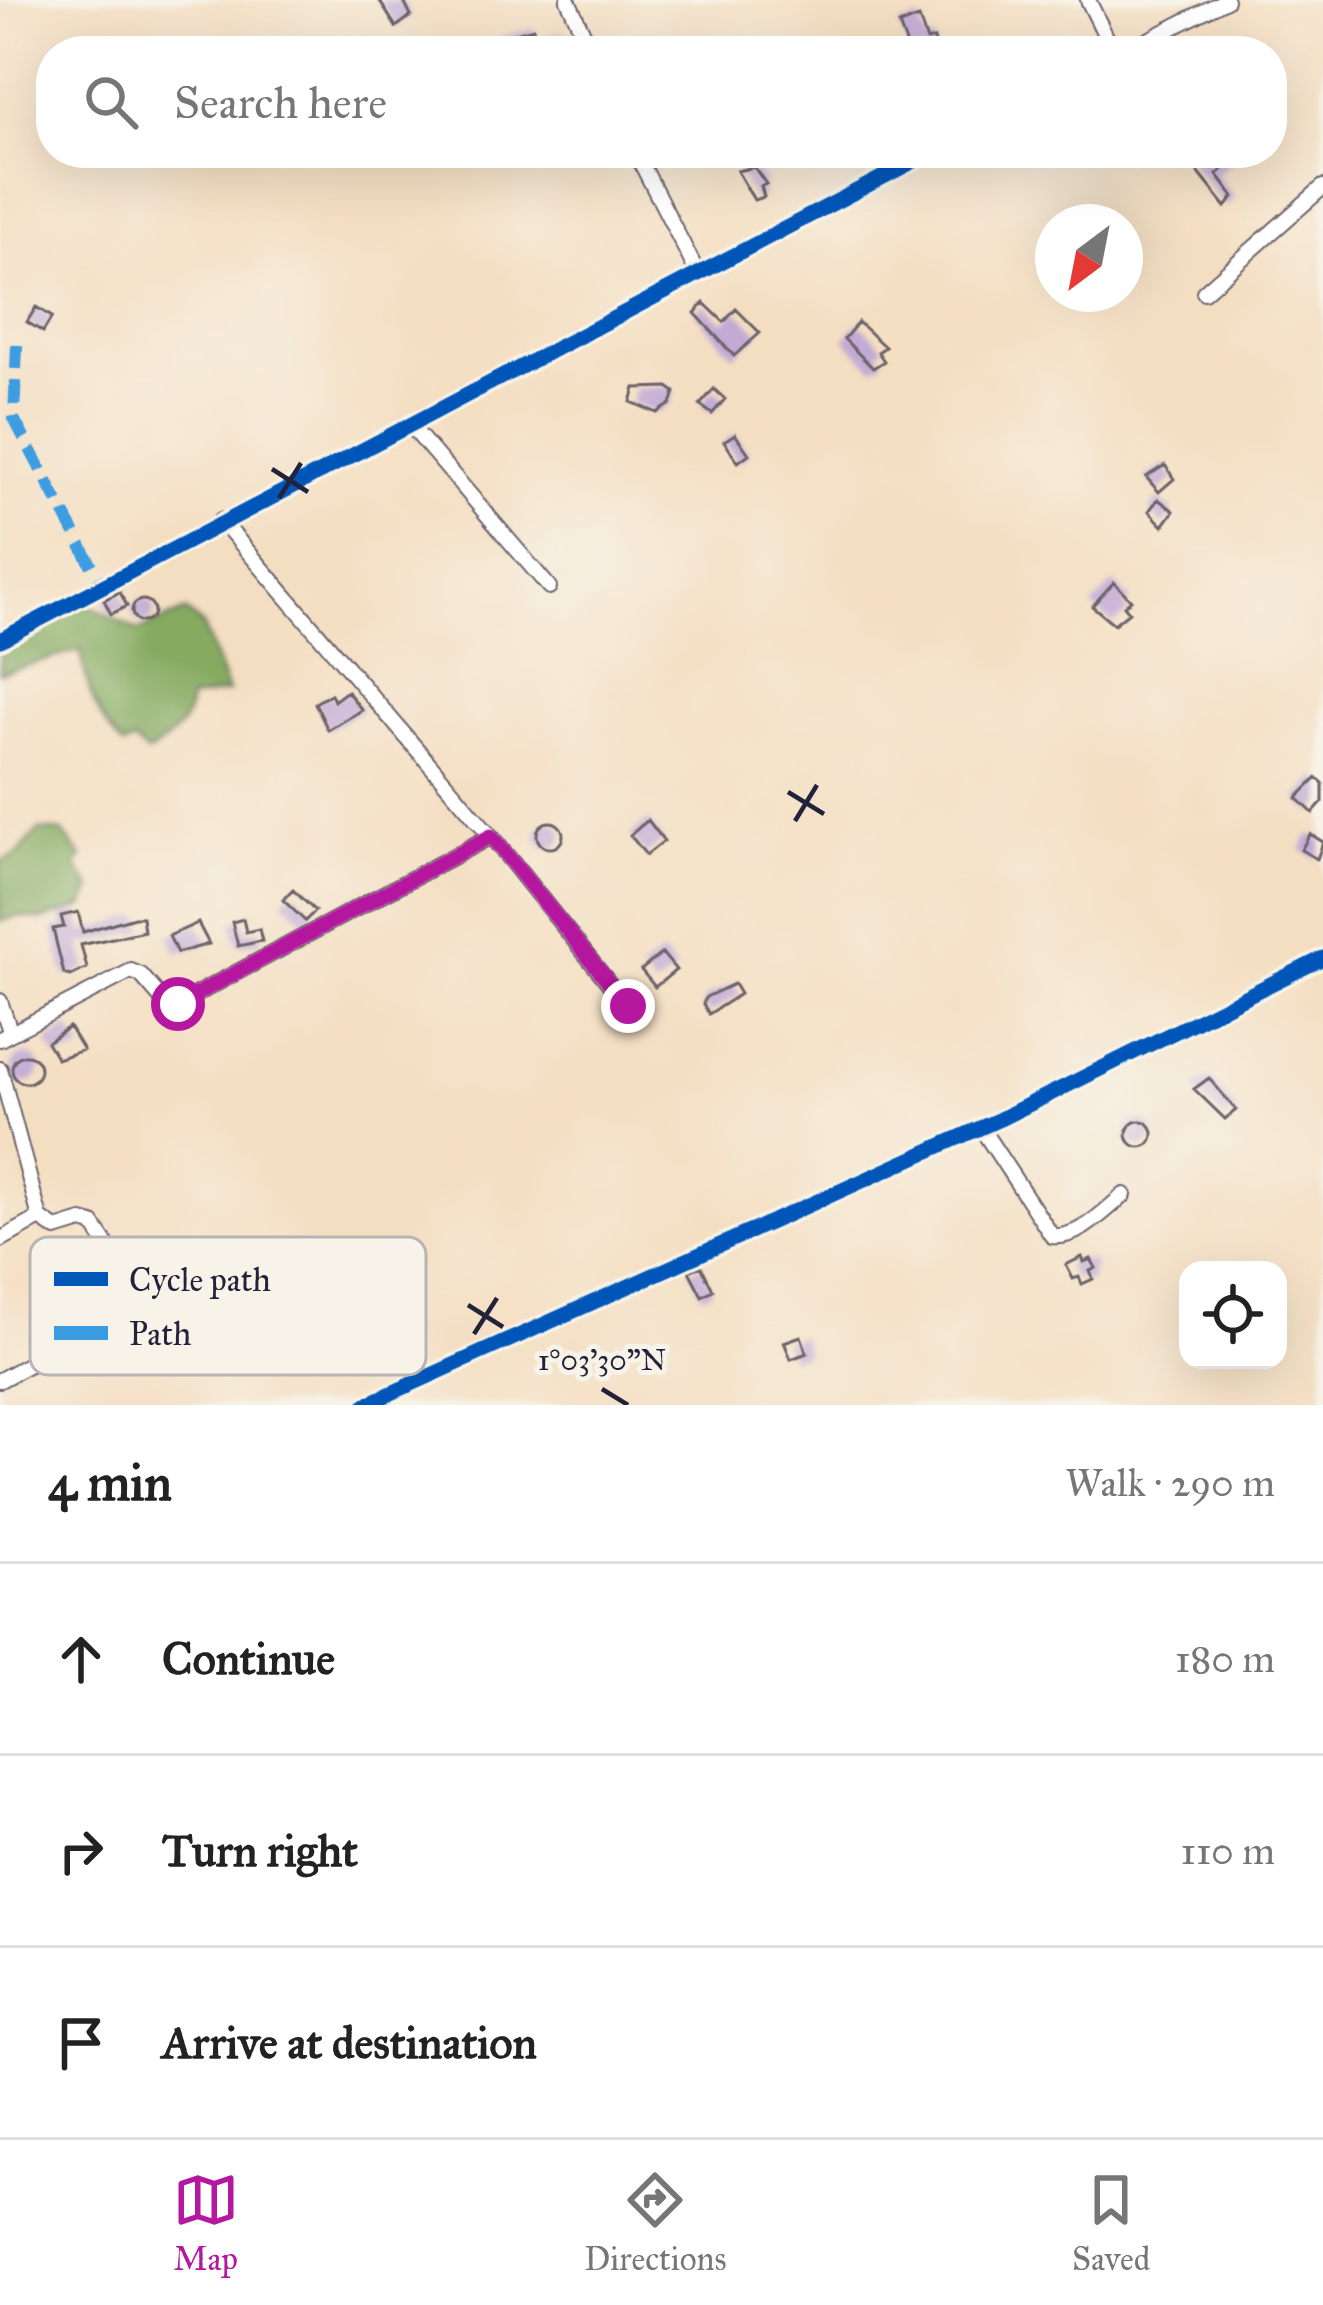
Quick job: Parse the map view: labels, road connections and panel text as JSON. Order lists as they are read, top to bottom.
{
  "legend": ["Cycle path", "Path"],
  "north": "bottom left",
  "page": {
    "search": "Search here",
    "heading": ["4 min", "Walk · 290 m"],
    "list": [
      ["Continue", "180 m"],
      ["Turn right", "110 m"],
      "Arrive at destination"
    ],
    "nav": ["Map", "Directions", "Saved"]
  },
  "coordinates": ["1°03'30\"N"]
}
